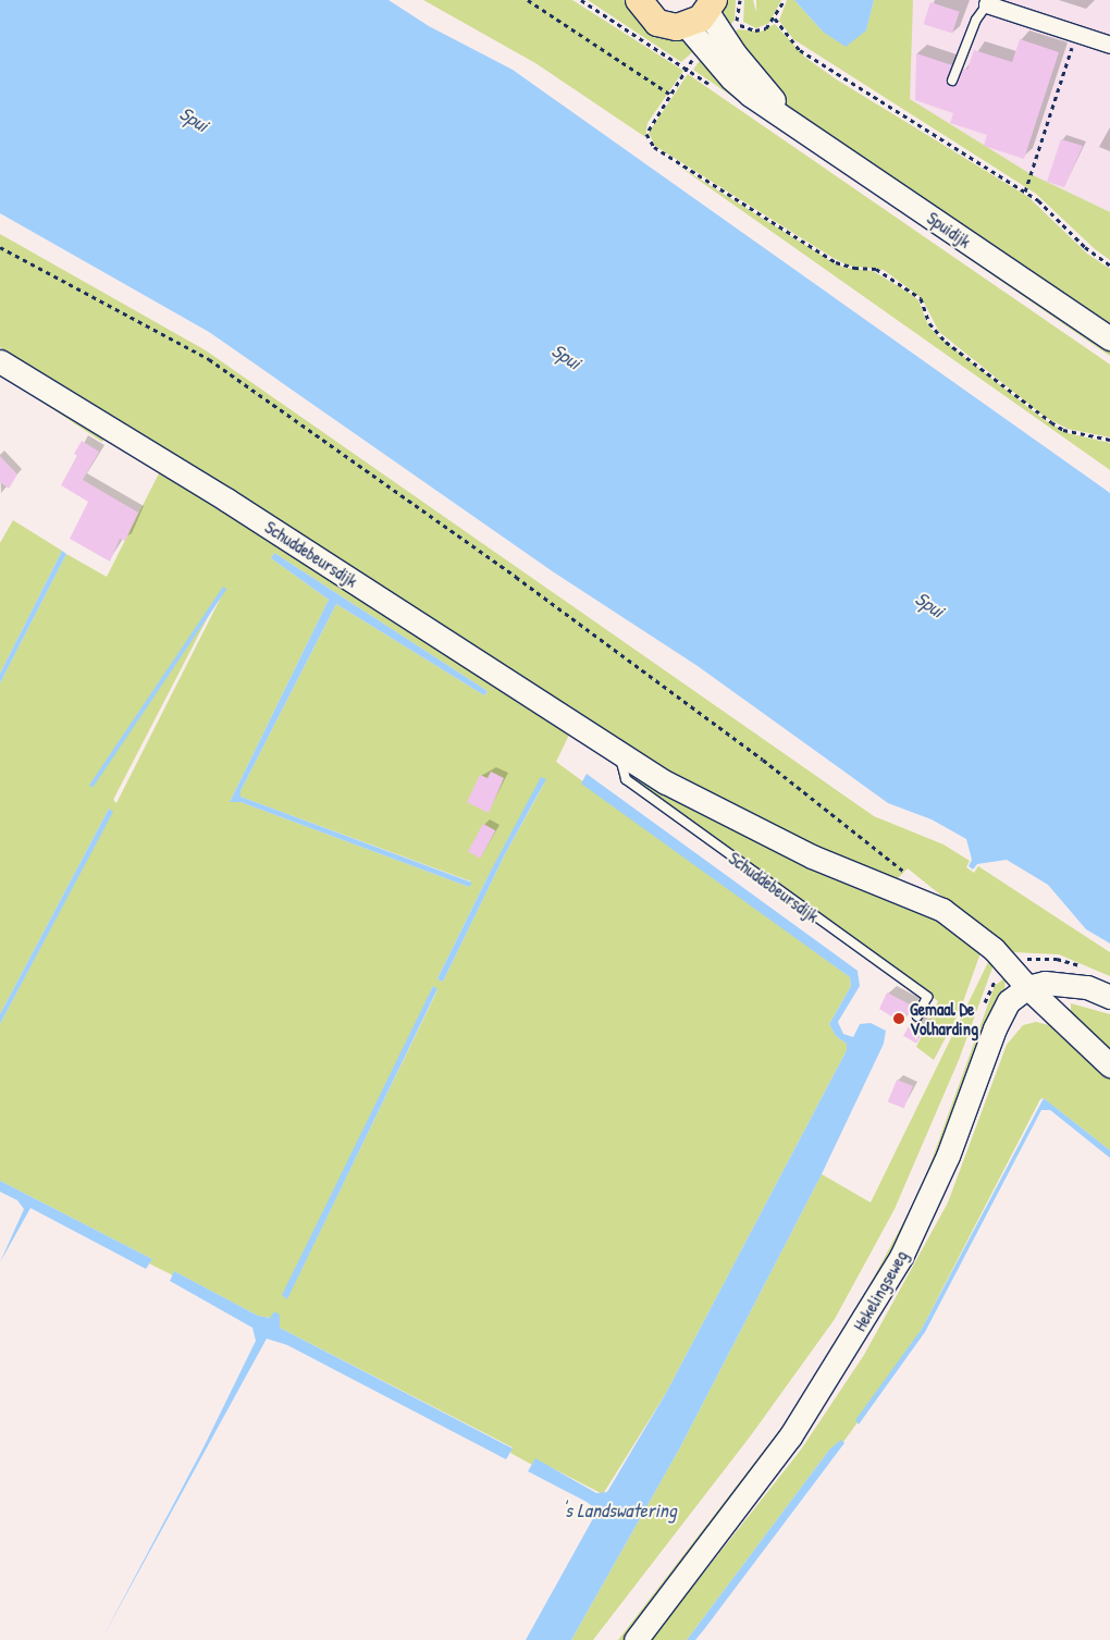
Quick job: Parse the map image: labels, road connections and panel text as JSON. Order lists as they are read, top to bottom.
{
  "streets": {
    "main road": ["Spuidijk", "Schuddebeursdijk", "Hekelingseweg"]
  },
  "water": ["Spui", "'s Landswatering"],
  "places": ["Gemaal De Volharding"]
}
